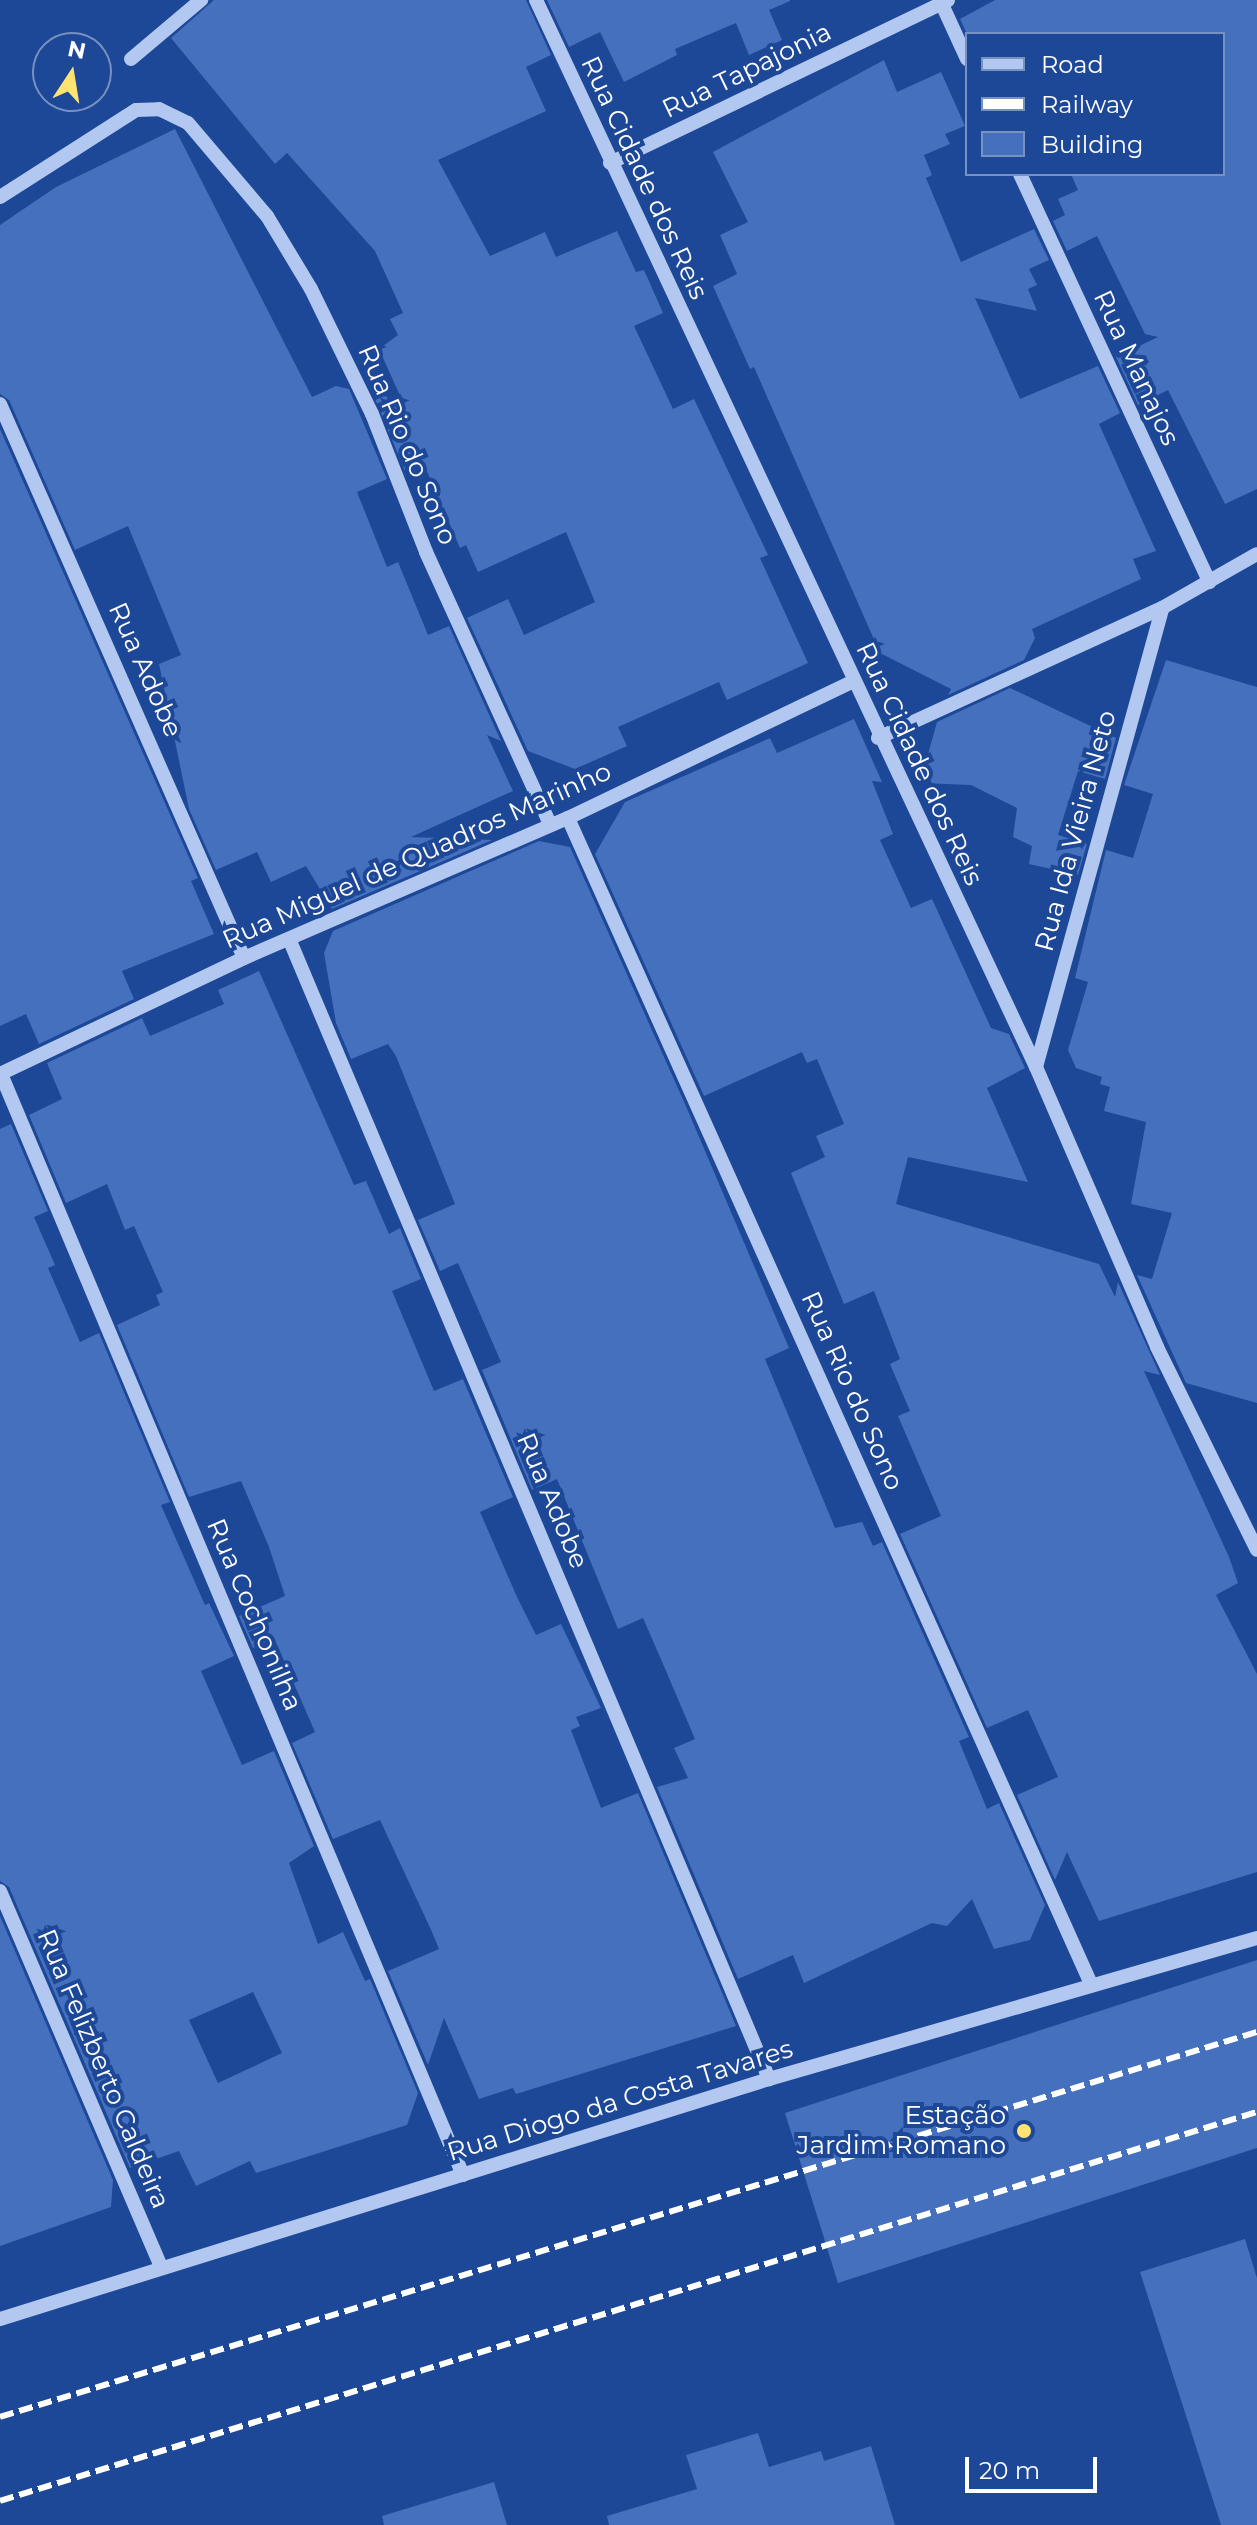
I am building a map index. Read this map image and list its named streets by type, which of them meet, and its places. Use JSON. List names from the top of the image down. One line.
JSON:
{"streets":{"street":["Rua Tapajonia","Rua Cidade dos Reis","Rua Manajos","Rua Rio do Sono","Rua Adobe","Rua Ida Vieira Neto","Rua Miguel de Quadros Marinho","Rua Cochonilha","Rua Felizberto Caldeira","Rua Diogo da Costa Tavares"]},"crossings":[["Rua Tapajonia","Rua Cidade dos Reis"],["Rua Cidade dos Reis","Rua Ida Vieira Neto"],["Rua Cidade dos Reis","Rua Miguel de Quadros Marinho"],["Rua Rio do Sono","Rua Miguel de Quadros Marinho"],["Rua Rio do Sono","Rua Diogo da Costa Tavares"],["Rua Adobe","Rua Miguel de Quadros Marinho"],["Rua Adobe","Rua Diogo da Costa Tavares"],["Rua Miguel de Quadros Marinho","Rua Cochonilha"],["Rua Cochonilha","Rua Diogo da Costa Tavares"],["Rua Felizberto Caldeira","Rua Diogo da Costa Tavares"]],"places":["Estação Jardim Romano"],"legend":["Road","Railway","Building"],"scale_bar":"20 m","north":"top"}
